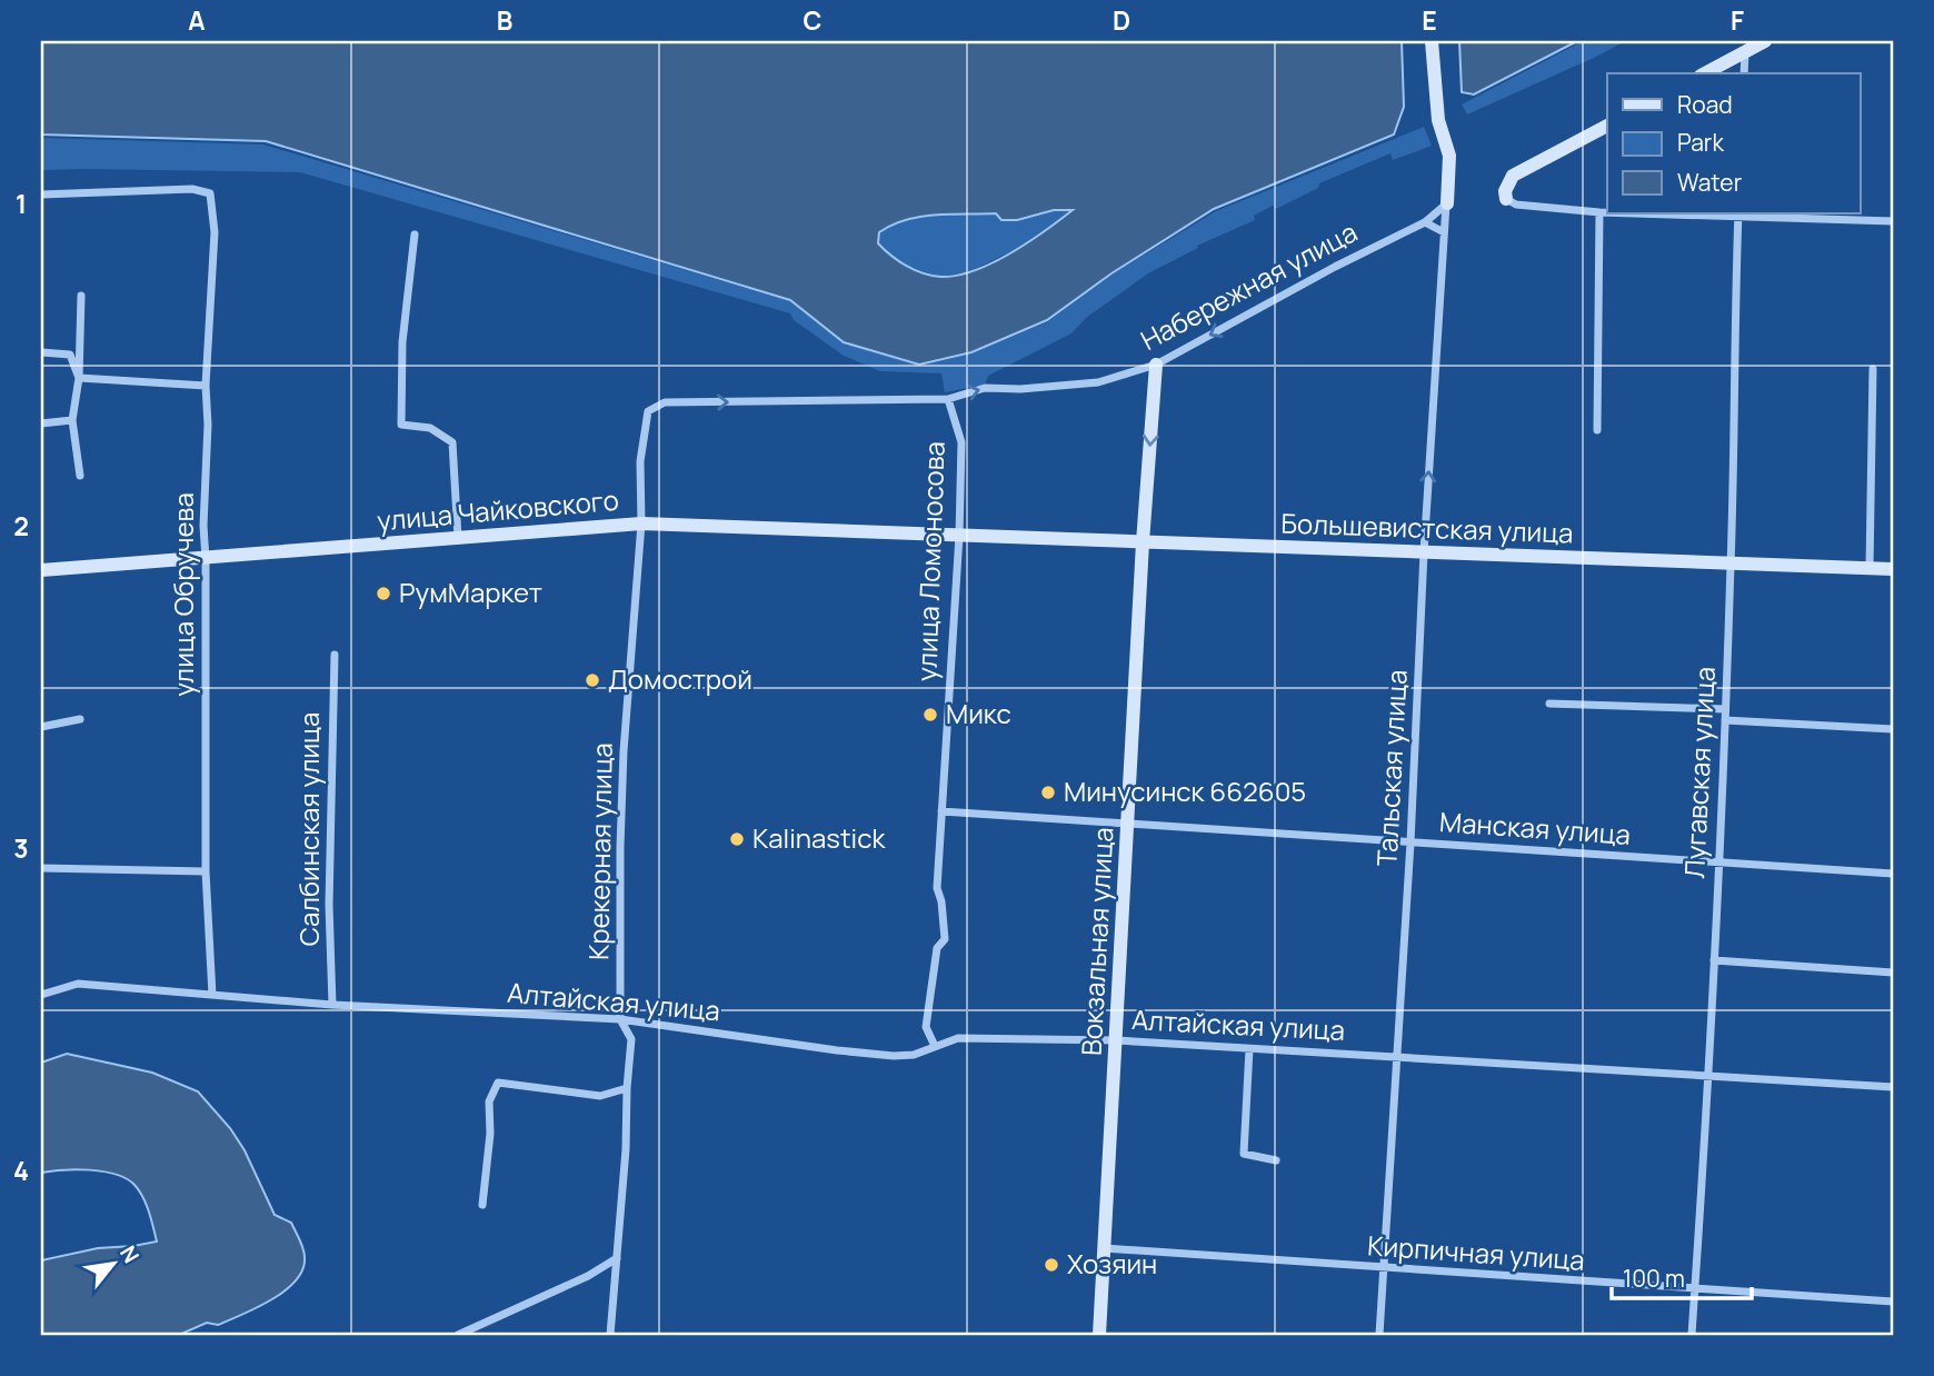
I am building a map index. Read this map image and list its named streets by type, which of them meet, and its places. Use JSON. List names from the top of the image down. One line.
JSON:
{"streets":{"main road":["улица Чайковского","Большевистская улица","Вокзальная улица"],"street":["Набережная улица","улица Ломоносова","улица Обручева","Тальская улица","Лугавская улица","Салбинская улица","Манская улица","Крекерная улица","Алтайская улица","Кирпичная улица"]},"crossings":[["Набережная улица","улица Ломоносова"],["Набережная улица","Тальская улица"],["Набережная улица","Крекерная улица"],["Набережная улица","Вокзальная улица"],["улица Чайковского","Большевистская улица"],["улица Чайковского","улица Ломоносова"],["улица Чайковского","улица Обручева"],["улица Чайковского","Крекерная улица"],["Большевистская улица","улица Ломоносова"],["Большевистская улица","Тальская улица"],["Большевистская улица","Лугавская улица"],["Большевистская улица","Вокзальная улица"],["улица Ломоносова","Манская улица"],["улица Ломоносова","Алтайская улица"],["улица Обручева","Алтайская улица"],["Тальская улица","Манская улица"],["Тальская улица","Алтайская улица"],["Тальская улица","Кирпичная улица"],["Лугавская улица","Манская улица"],["Лугавская улица","Алтайская улица"],["Лугавская улица","Кирпичная улица"],["Салбинская улица","Алтайская улица"],["Манская улица","Вокзальная улица"],["Крекерная улица","Алтайская улица"],["Вокзальная улица","Алтайская улица"],["Вокзальная улица","Кирпичная улица"]],"places":["РумМаркет","Домострой","Микс","Минусинск 662605","Kalinastick","Хозяин"],"legend":["Road","Park","Water"],"scale_bar":"100 m","north":"top right","grid":{"columns":["A","B","C","D","E","F"],"rows":["1","2","3","4"]}}
